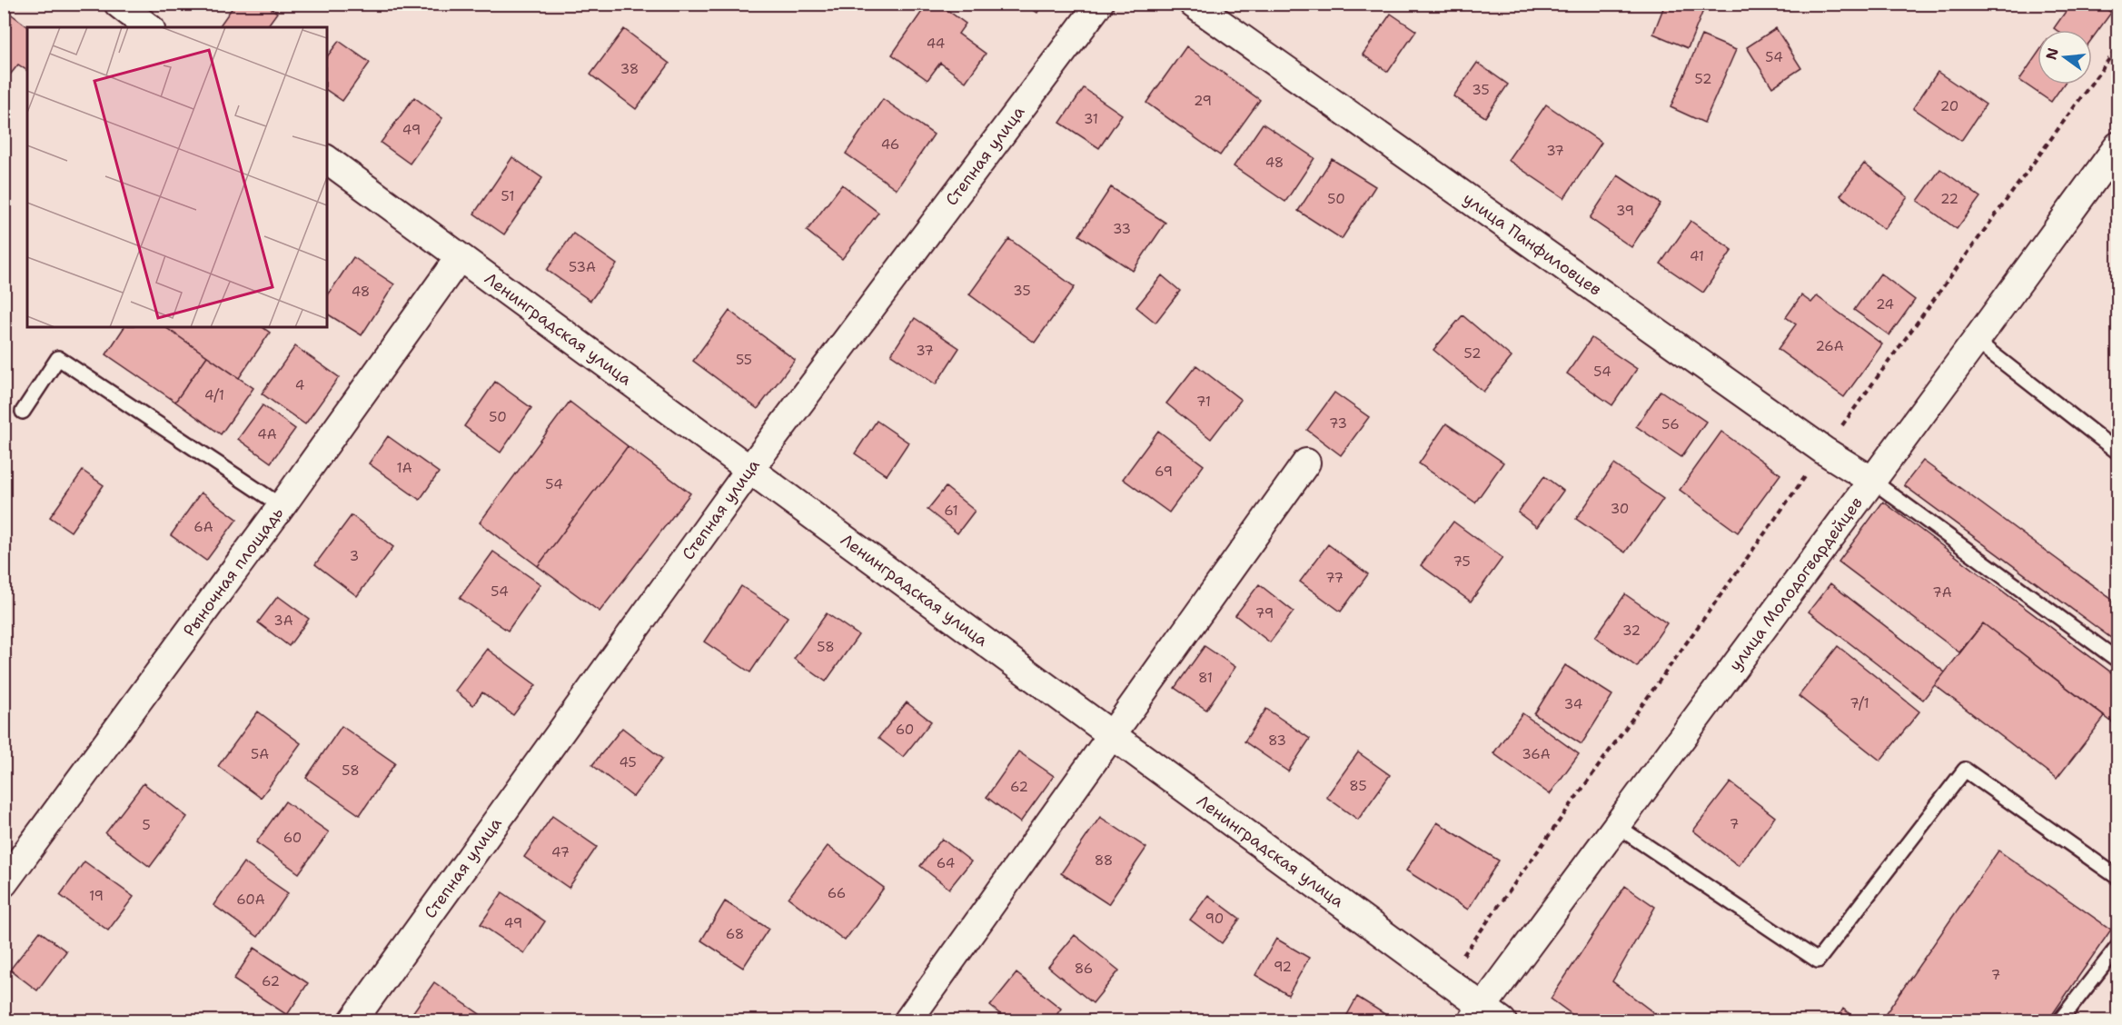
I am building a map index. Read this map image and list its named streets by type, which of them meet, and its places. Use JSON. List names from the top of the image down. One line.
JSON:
{"streets":{"street":["Степная улица","улица Панфиловцев","Ленинградская улица","Рыночная площадь","улица Молодогвардейцев"]},"crossings":[["Степная улица","Ленинградская улица"],["улица Панфиловцев","улица Молодогвардейцев"],["Ленинградская улица","Рыночная площадь"],["Ленинградская улица","улица Молодогвардейцев"]],"house_numbers":["44","54","38","52","35","29","20","31","49","46","37","48","51","50","22","39","33","41","53А","35","48","24","26А","37","52","55","54","4","4/1","71","50","73","56","4А","1А","69","54","30","61","6А","3","75","77","54","7А","79","3А","32","58","81","7/1","34","60","83","5А","36А","45","58","85","62","7","5","60","47","88","64","66","19","60А","90","49","68","92","86","7","62"],"north":"left"}
